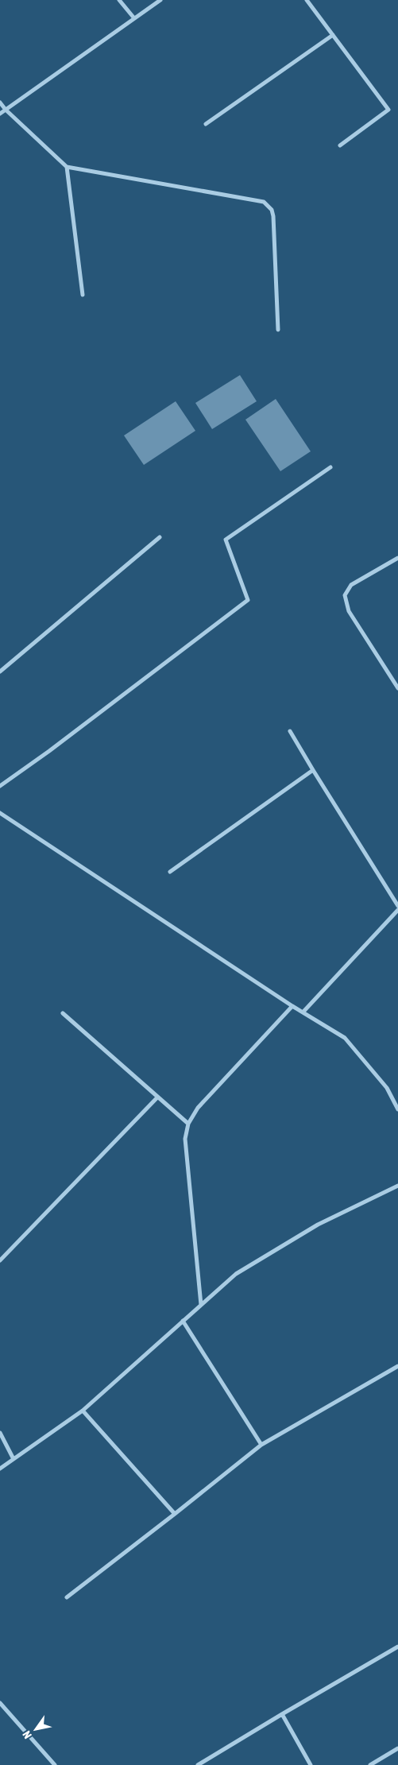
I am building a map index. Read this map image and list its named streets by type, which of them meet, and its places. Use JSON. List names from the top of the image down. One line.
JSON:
{"north":"bottom left"}
